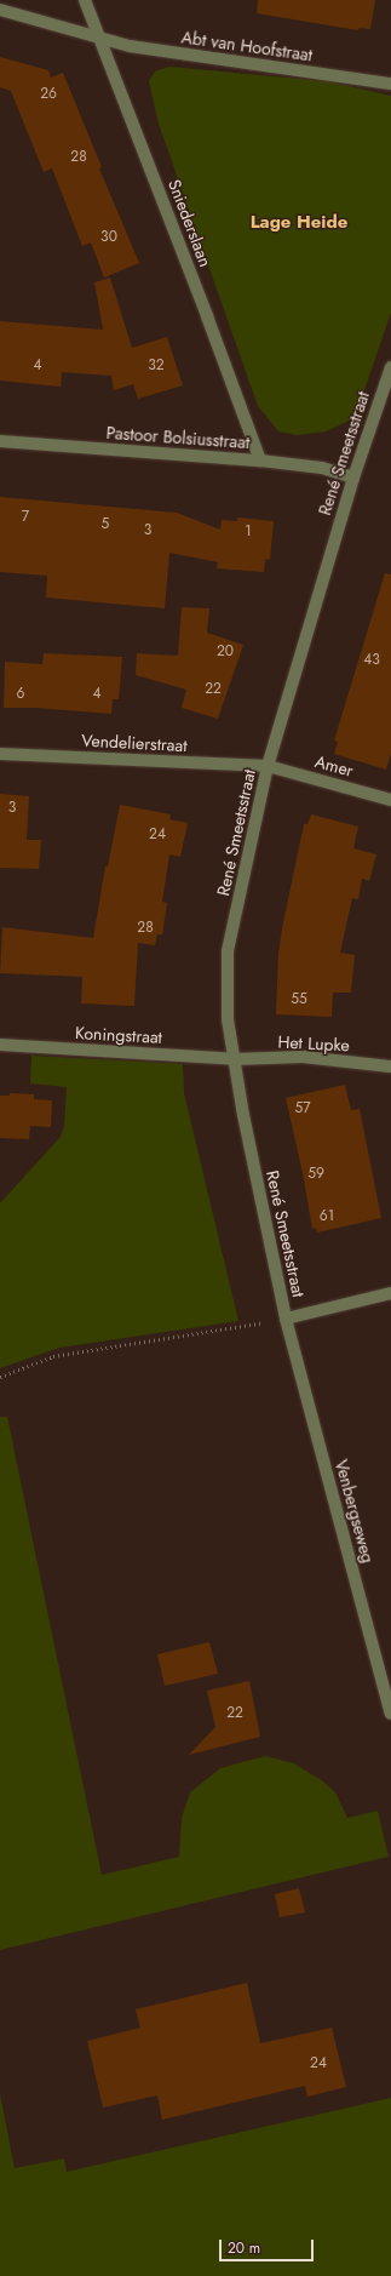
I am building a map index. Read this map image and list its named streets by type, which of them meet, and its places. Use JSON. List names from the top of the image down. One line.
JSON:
{"streets":{"street":["Abt van Hoofstraat","Sniederslaan","Pastoor Bolsiusstraat","René Smeetsstraat","Vendelierstraat","Amer","Koningstraat","Het Lupke","Venbergseweg"]},"crossings":[["Abt van Hoofstraat","Sniederslaan"],["Sniederslaan","Pastoor Bolsiusstraat"],["Pastoor Bolsiusstraat","René Smeetsstraat"],["René Smeetsstraat","Vendelierstraat"],["René Smeetsstraat","Amer"],["René Smeetsstraat","Koningstraat"],["René Smeetsstraat","Het Lupke"],["René Smeetsstraat","Venbergseweg"],["Vendelierstraat","Amer"],["Koningstraat","Het Lupke"]],"districts":["Lage Heide"],"house_numbers":["26","28","30","4","32","7","5","3","1","20","43","22","6","4","3","24","28","55","57","59","61","22","24"],"scale_bar":"20 m"}
